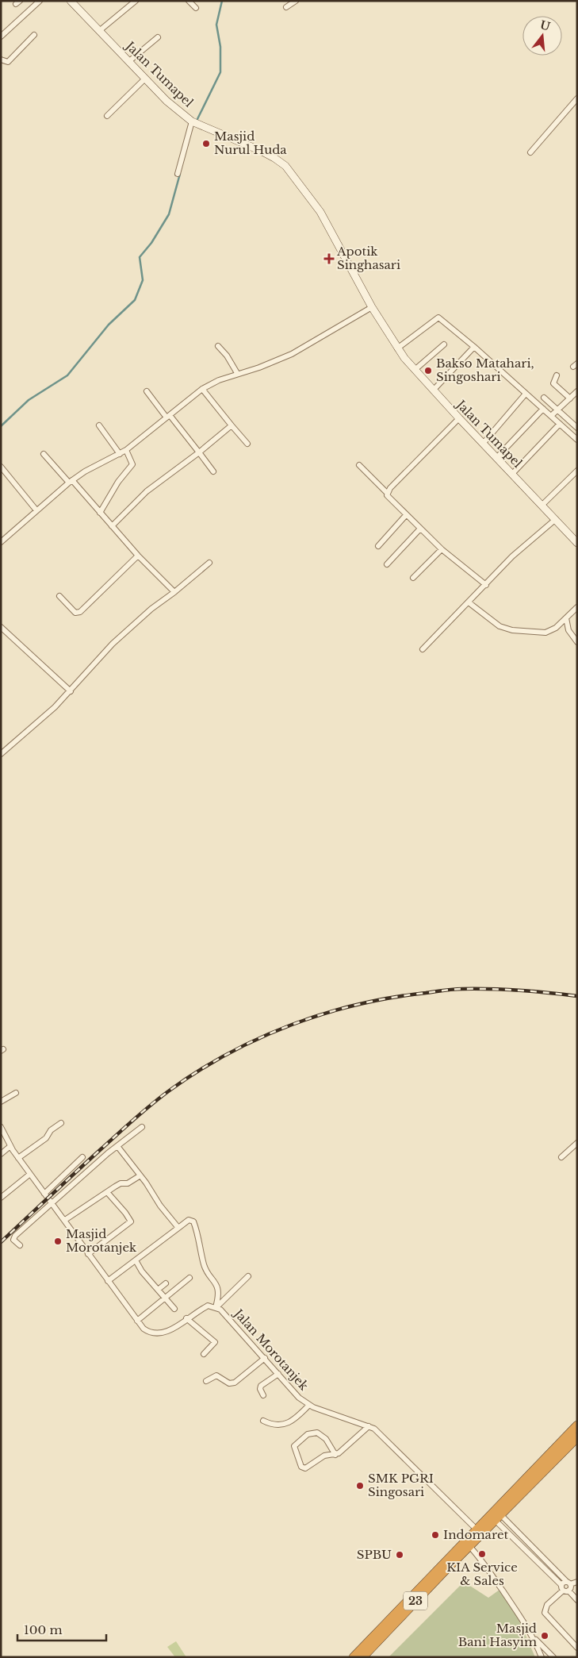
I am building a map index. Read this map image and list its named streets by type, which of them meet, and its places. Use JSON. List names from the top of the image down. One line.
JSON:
{"streets":{"highway":["23"],"street":["Jalan Tumapel","Jalan Morotanjek"]},"crossings":[["Jalan Morotanjek","23"]],"places":{"other":["Masjid Nurul Huda","Bakso Matahari, Singoshari","Masjid Morotanjek","SMK PGRI Singosari","Indomaret","KIA Service & Sales","SPBU","Masjid Bani Hasyim"],"health":["Apotik Singhasari"]},"scale_bar":"100 m","north":"top"}
